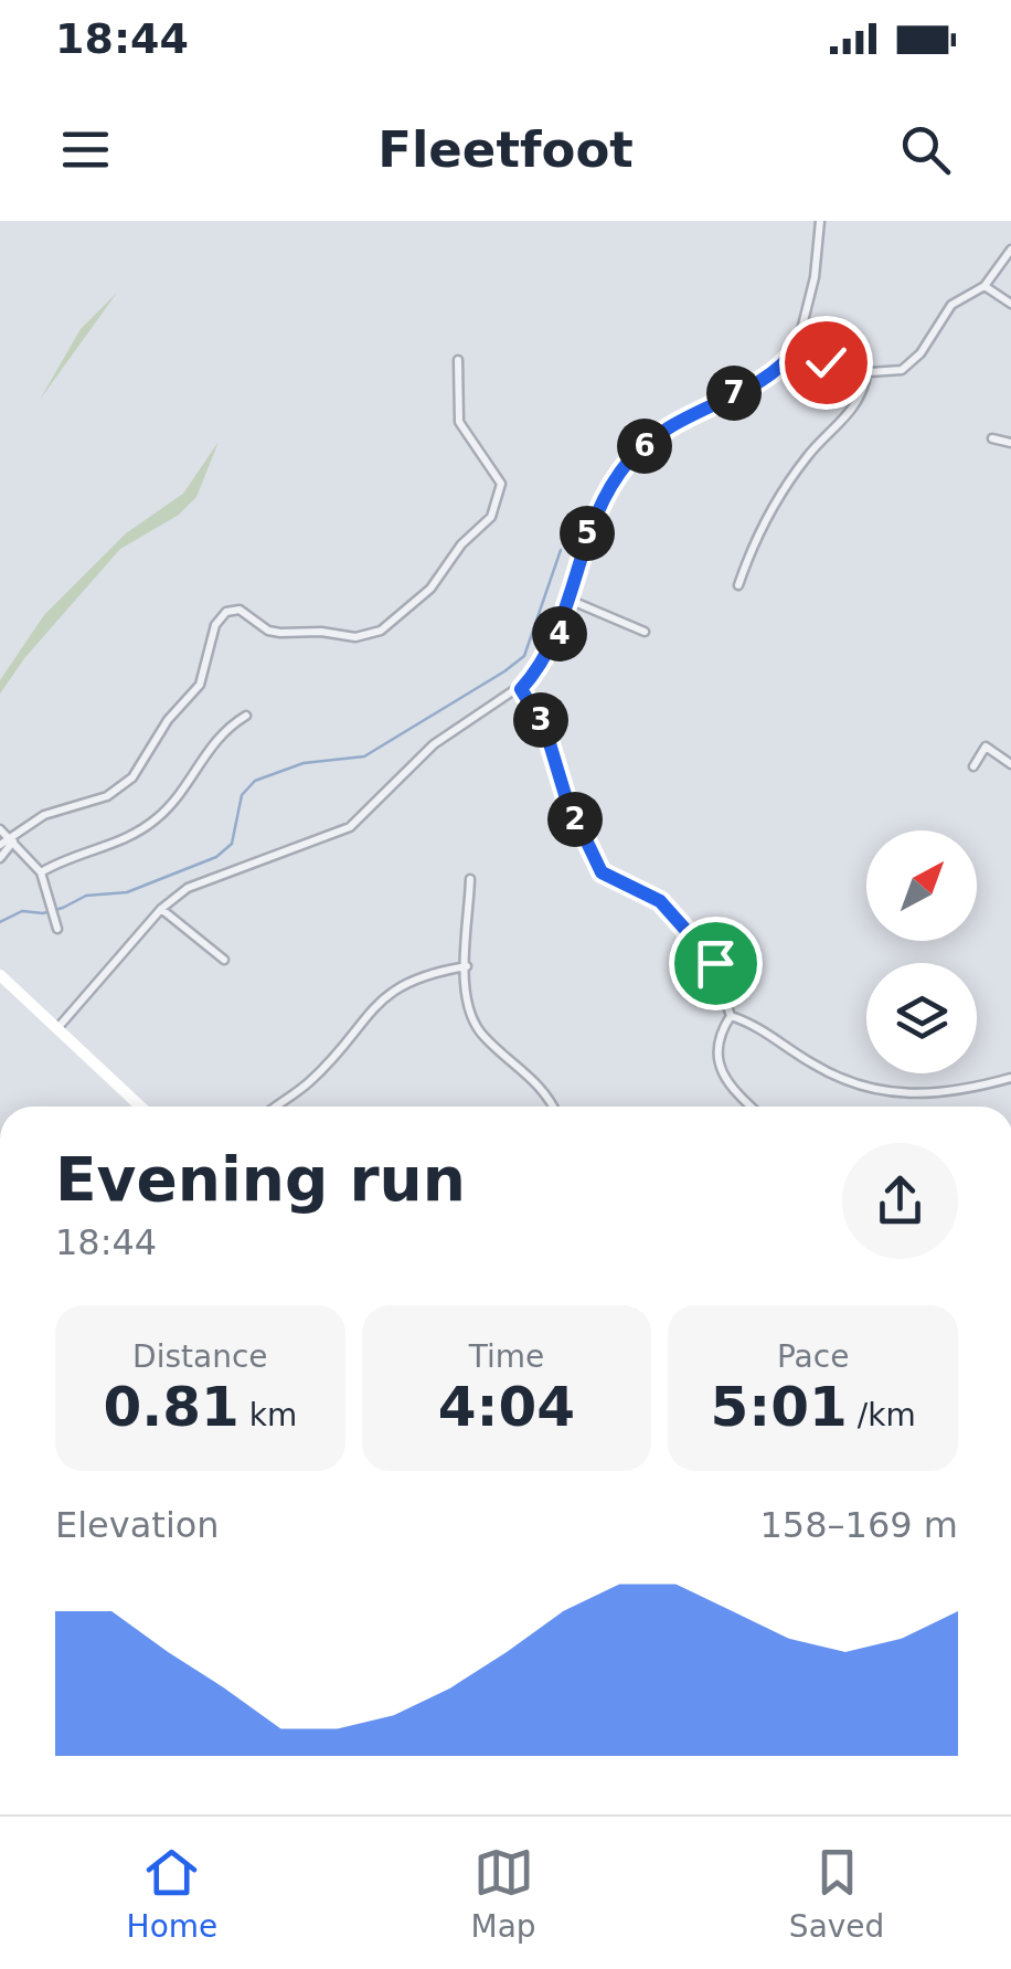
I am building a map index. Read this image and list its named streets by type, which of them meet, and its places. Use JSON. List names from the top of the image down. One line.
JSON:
{"north":"top right","page":{"status":"18:44","header":"Fleetfoot","pins":["7","6","5","4","3","2"],"heading":["Evening run","18:44"],"stats":[["Distance","0.81 km"],["Time","4:04"],["Pace","5:01 /km"]],"chart":["Elevation","158–169 m"],"tabs":["Home","Map","Saved"]}}
